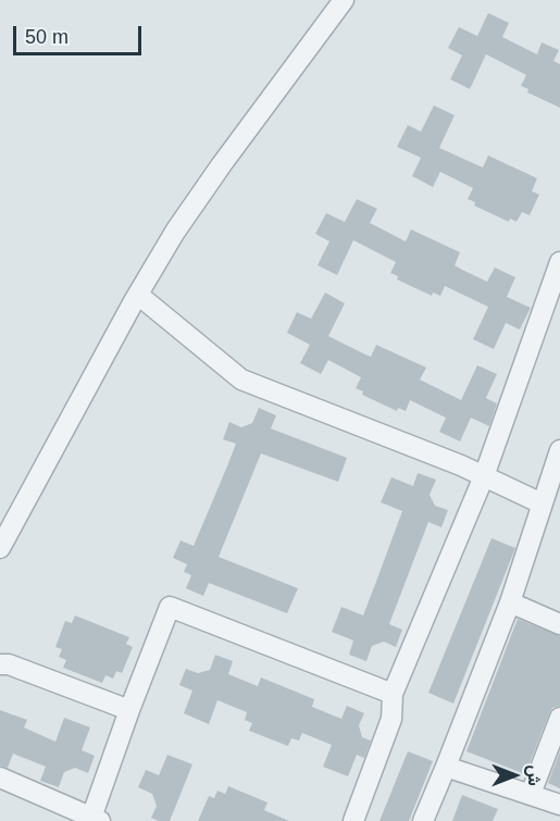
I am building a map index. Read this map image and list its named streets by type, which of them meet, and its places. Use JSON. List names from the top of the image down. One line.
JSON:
{"scale_bar":"50 m","north":"right"}
